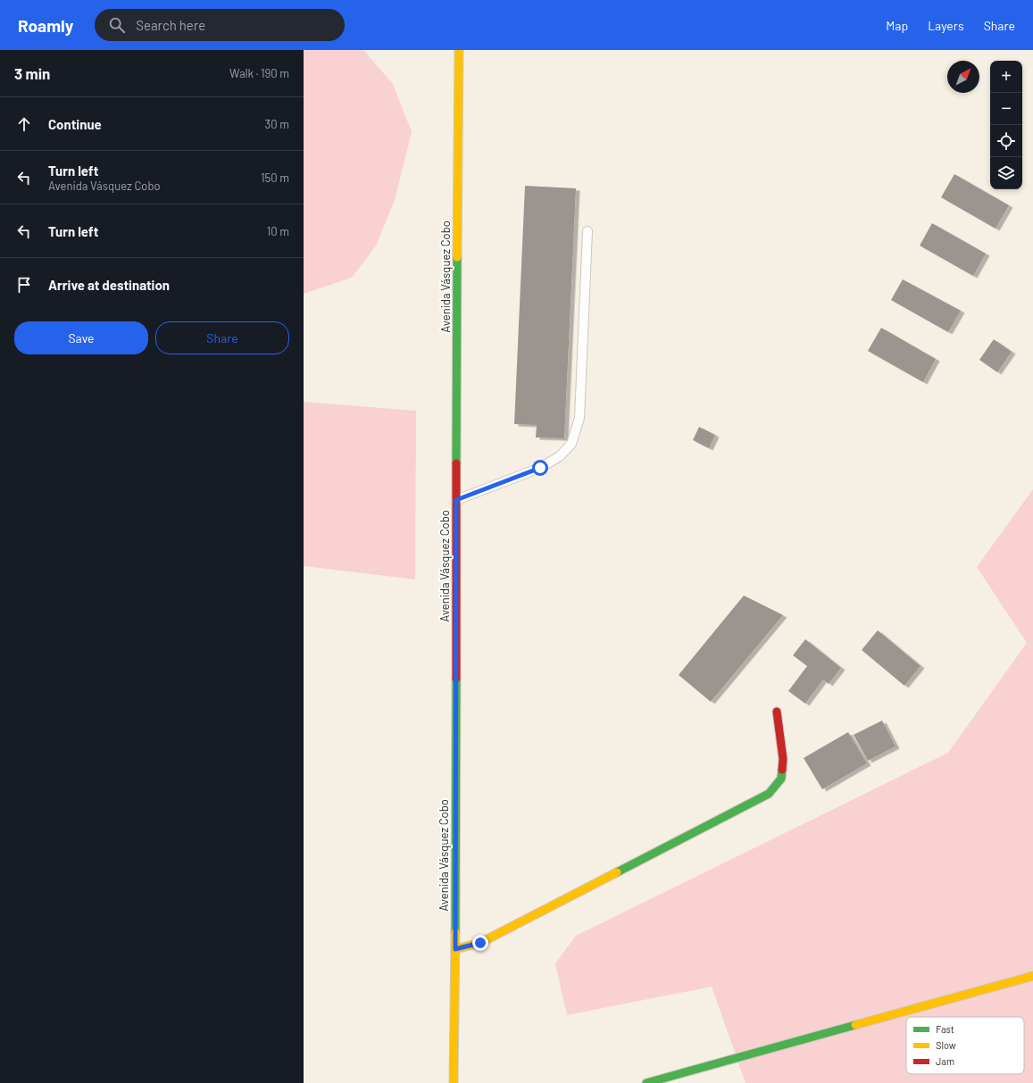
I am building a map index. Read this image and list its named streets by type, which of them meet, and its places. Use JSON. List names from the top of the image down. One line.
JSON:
{"streets":{"street":["Avenida Vásquez Cobo"]},"legend":["Fast","Slow","Jam"],"north":"top right","page":{"header":"Roamly","search":"Search here","nav":["Map","Layers","Share"],"heading":["3 min","Walk · 190 m"],"map_buttons":["+","−"],"list":[["Continue","30 m"],["Turn left","Avenida Vásquez Cobo","150 m"],["Turn left","10 m"],"Arrive at destination"],"buttons":["Save","Share"]}}
